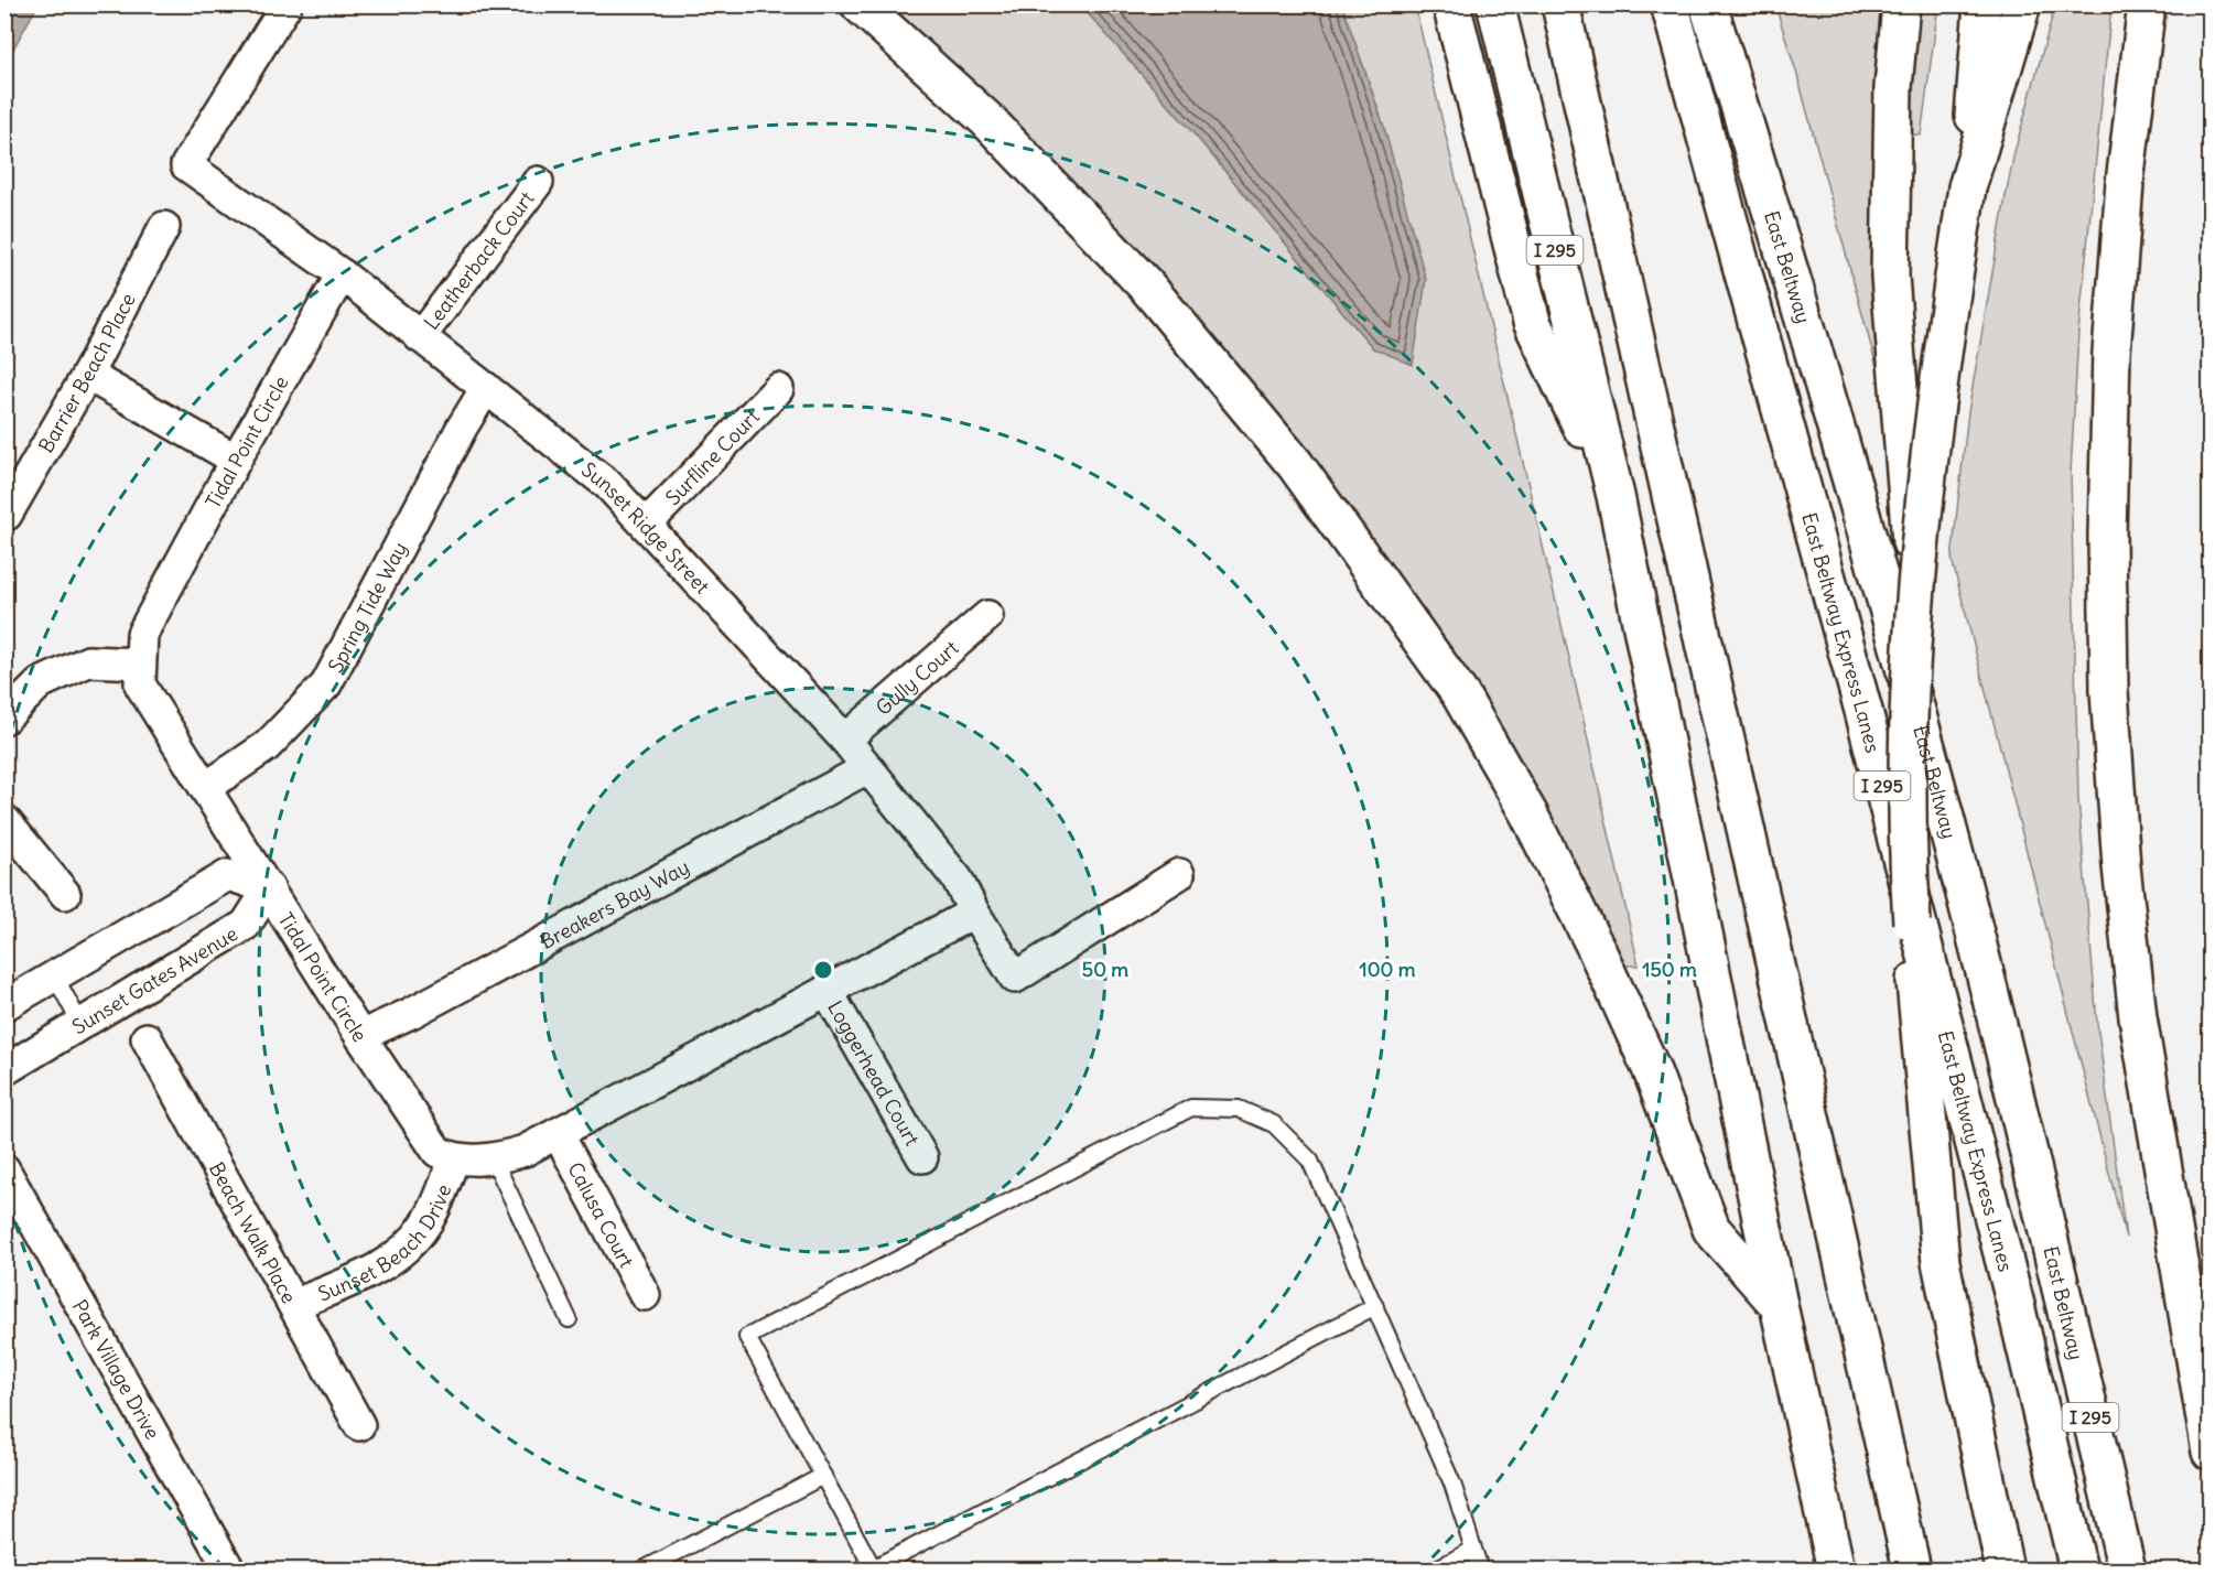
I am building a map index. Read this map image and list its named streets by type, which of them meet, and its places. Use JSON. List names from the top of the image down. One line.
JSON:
{"streets":{"highway":["I 295","East Beltway","East Beltway Express Lanes"],"street":["Leatherback Court","Barrier Beach Place","Tidal Point Circle","Surfline Court","Sunset Ridge Street","Spring Tide Way","Gully Court","Breakers Bay Way","Sunset Gates Avenue","Loggerhead Court","Calusa Court","Beach Walk Place","Sunset Beach Drive","Park Village Drive"]},"crossings":[["Leatherback Court","Sunset Ridge Street"],["Tidal Point Circle","Sunset Ridge Street"],["Tidal Point Circle","Spring Tide Way"],["Tidal Point Circle","Breakers Bay Way"],["Tidal Point Circle","Sunset Gates Avenue"],["Tidal Point Circle","Sunset Beach Drive"],["Surfline Court","Sunset Ridge Street"],["Sunset Ridge Street","Spring Tide Way"],["Sunset Ridge Street","Gully Court"],["Sunset Ridge Street","Breakers Bay Way"],["Beach Walk Place","Sunset Beach Drive"]],"rings":["50 m","100 m","150 m"]}
